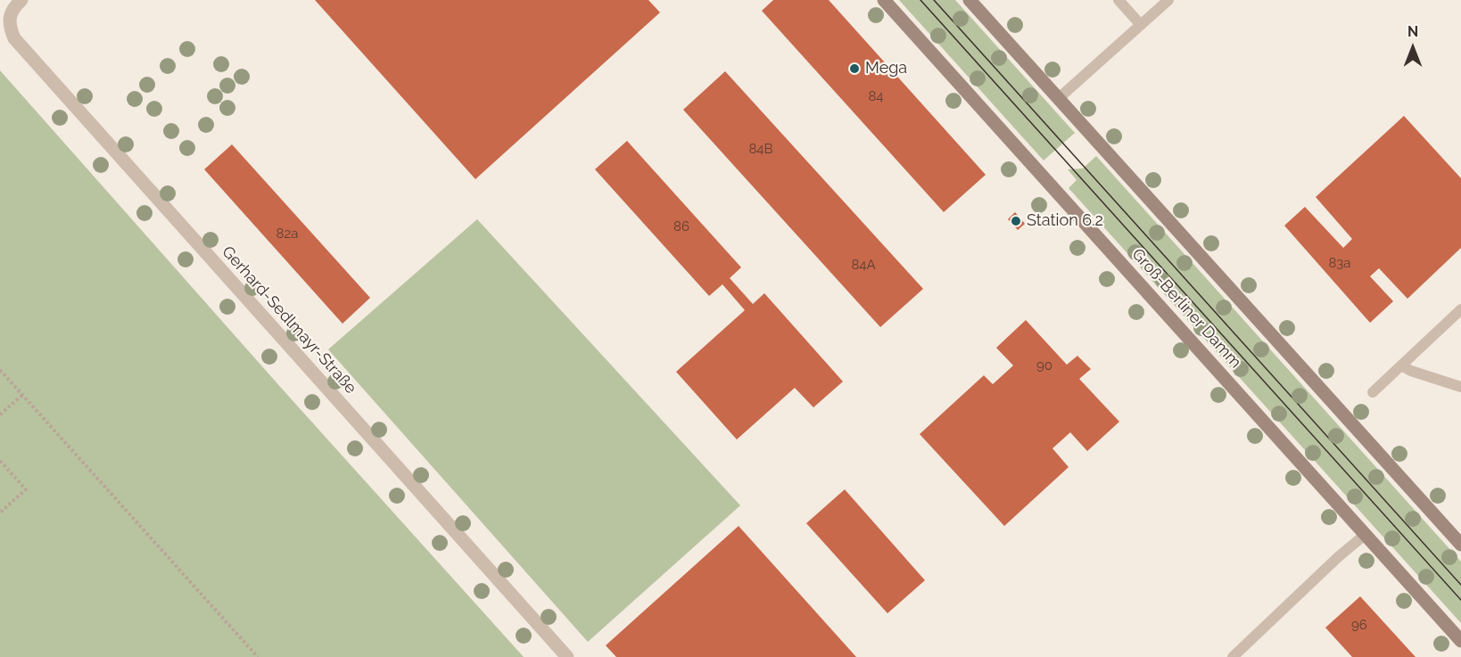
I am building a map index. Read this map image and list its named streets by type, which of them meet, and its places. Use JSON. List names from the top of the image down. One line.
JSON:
{"streets":{"main road":["Groß-Berliner Damm"],"street":["Gerhard-Sedlmayr-Straße"]},"places":["Mega","Station 6.2"],"house_numbers":["84","84B","86","82a","83a","84A","90","96"],"north":"top"}
